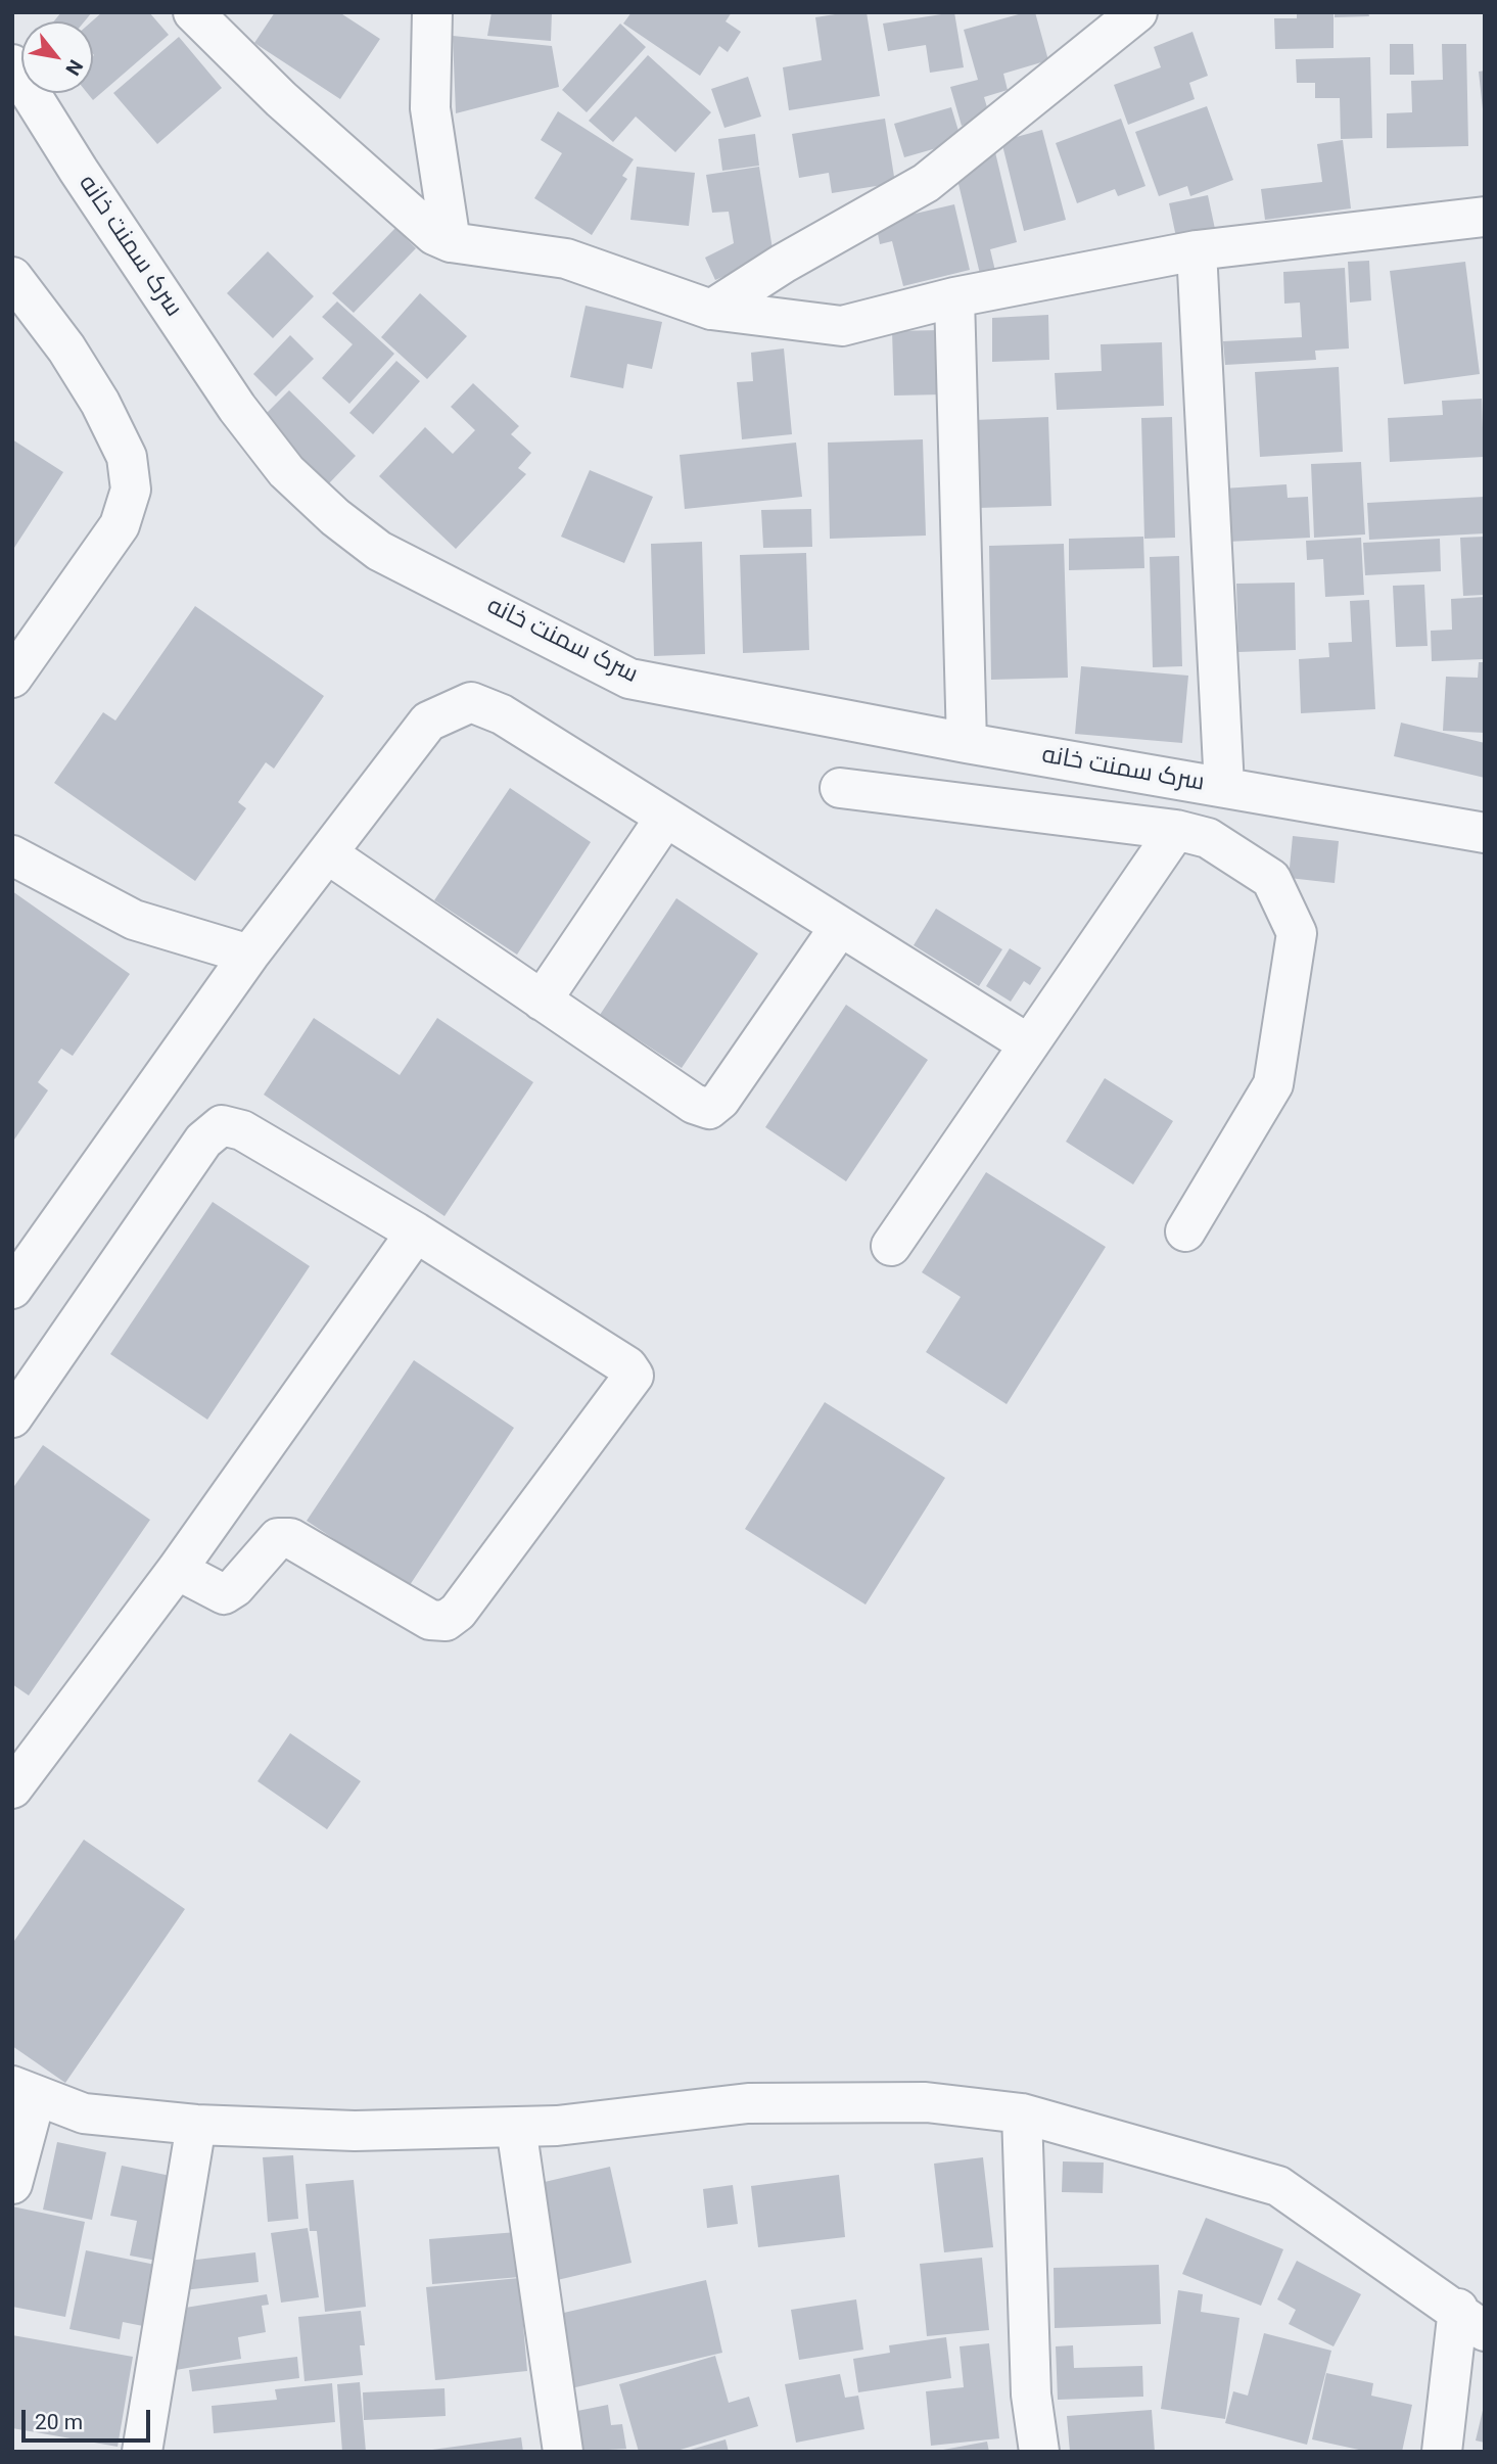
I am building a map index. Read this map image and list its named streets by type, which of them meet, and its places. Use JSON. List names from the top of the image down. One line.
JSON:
{"streets":{"street":["سرک سمنت خانه"]},"scale_bar":"20 m","north":"bottom right"}
